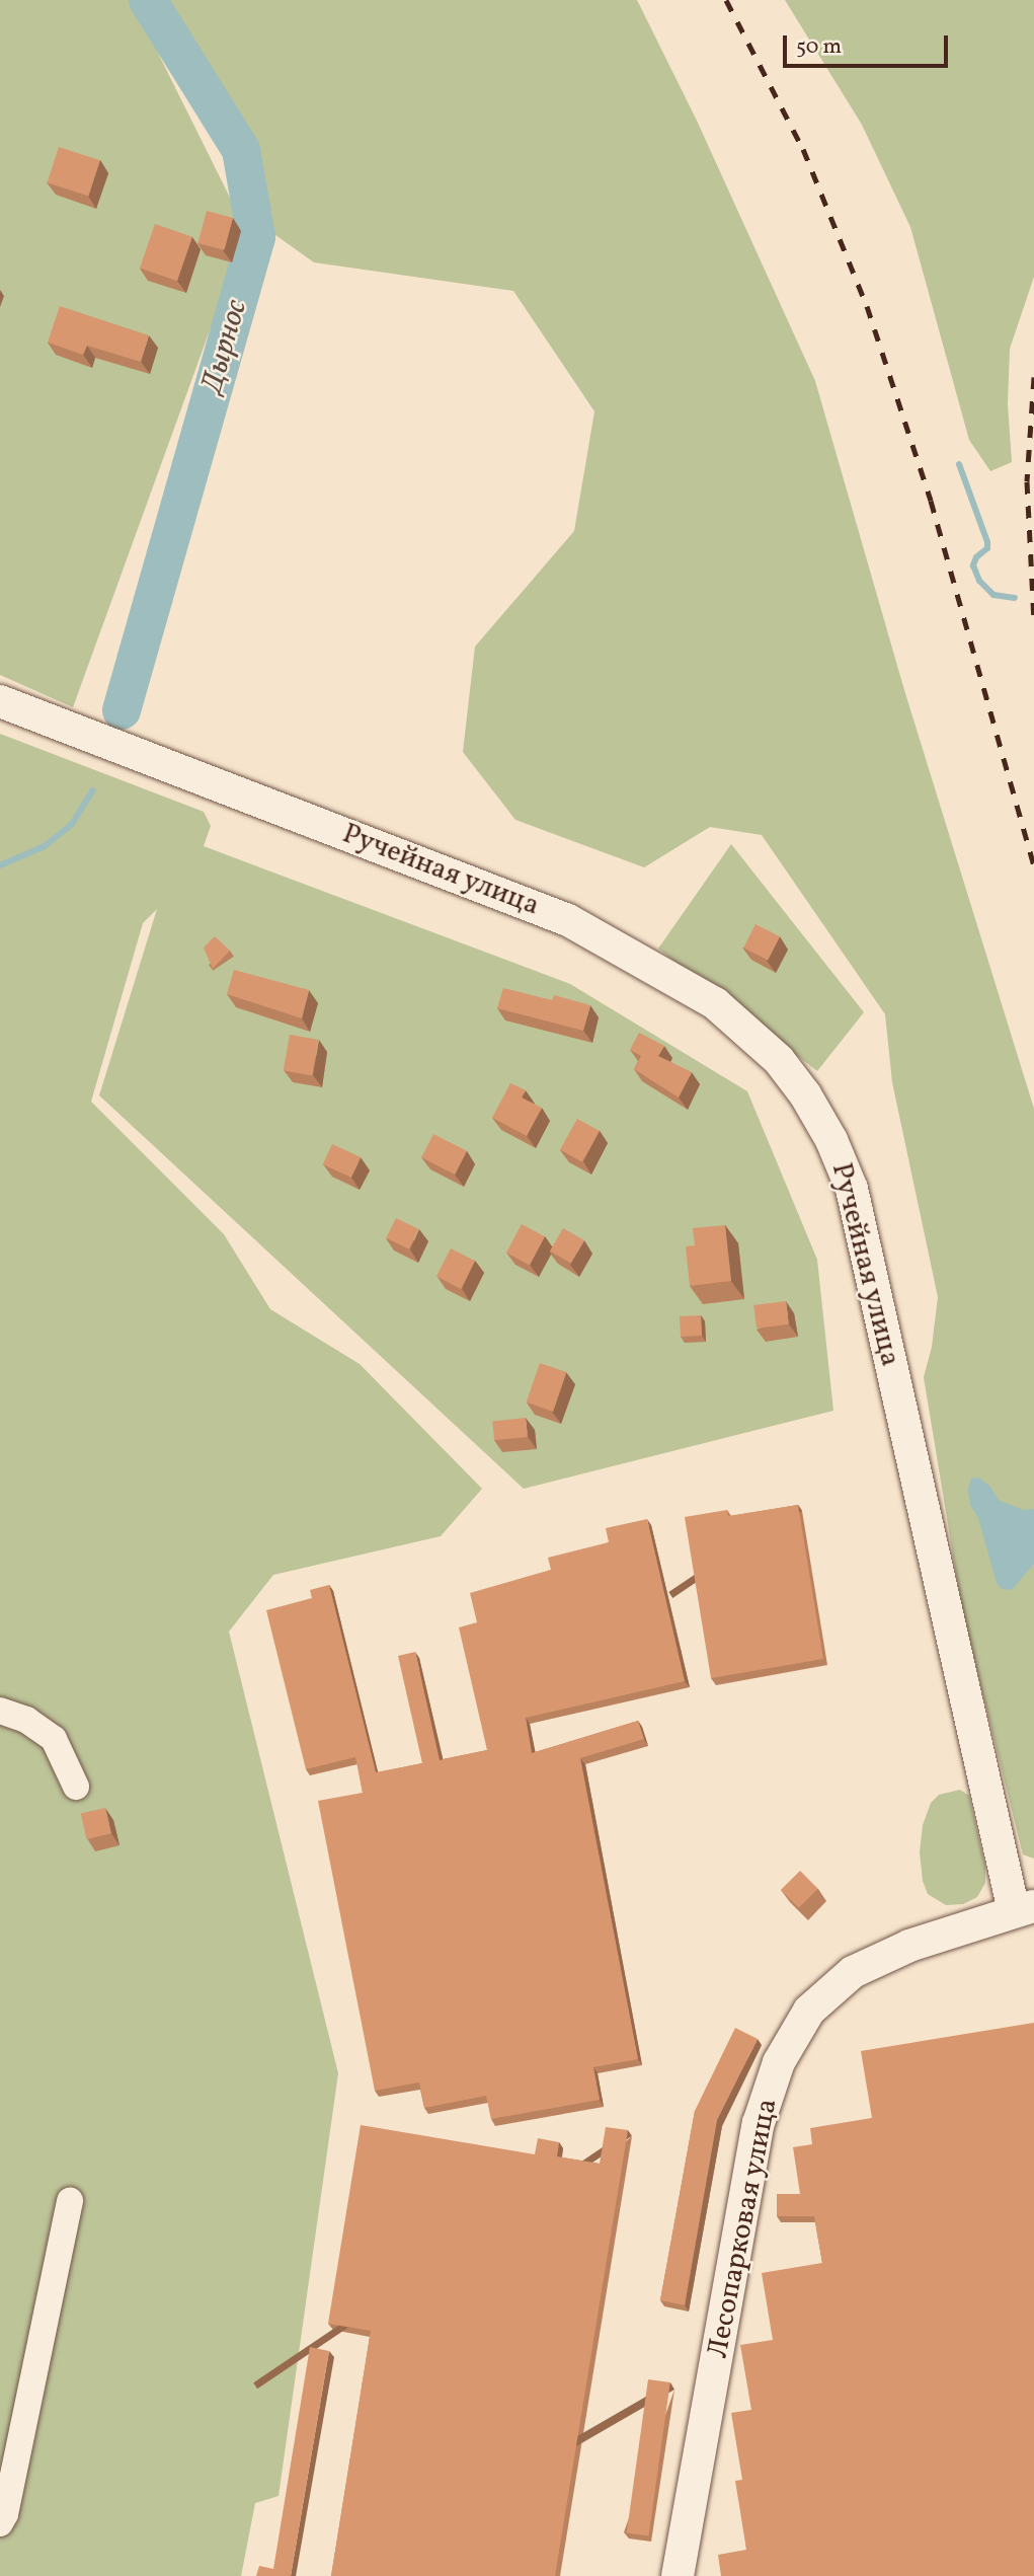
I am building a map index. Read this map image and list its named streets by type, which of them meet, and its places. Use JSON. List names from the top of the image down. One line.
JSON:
{"streets":{"street":["Ручейная улица","Лесопарковая улица"]},"crossings":[["Ручейная улица","Лесопарковая улица"]],"water":["Дырнос"],"scale_bar":"50 m"}
